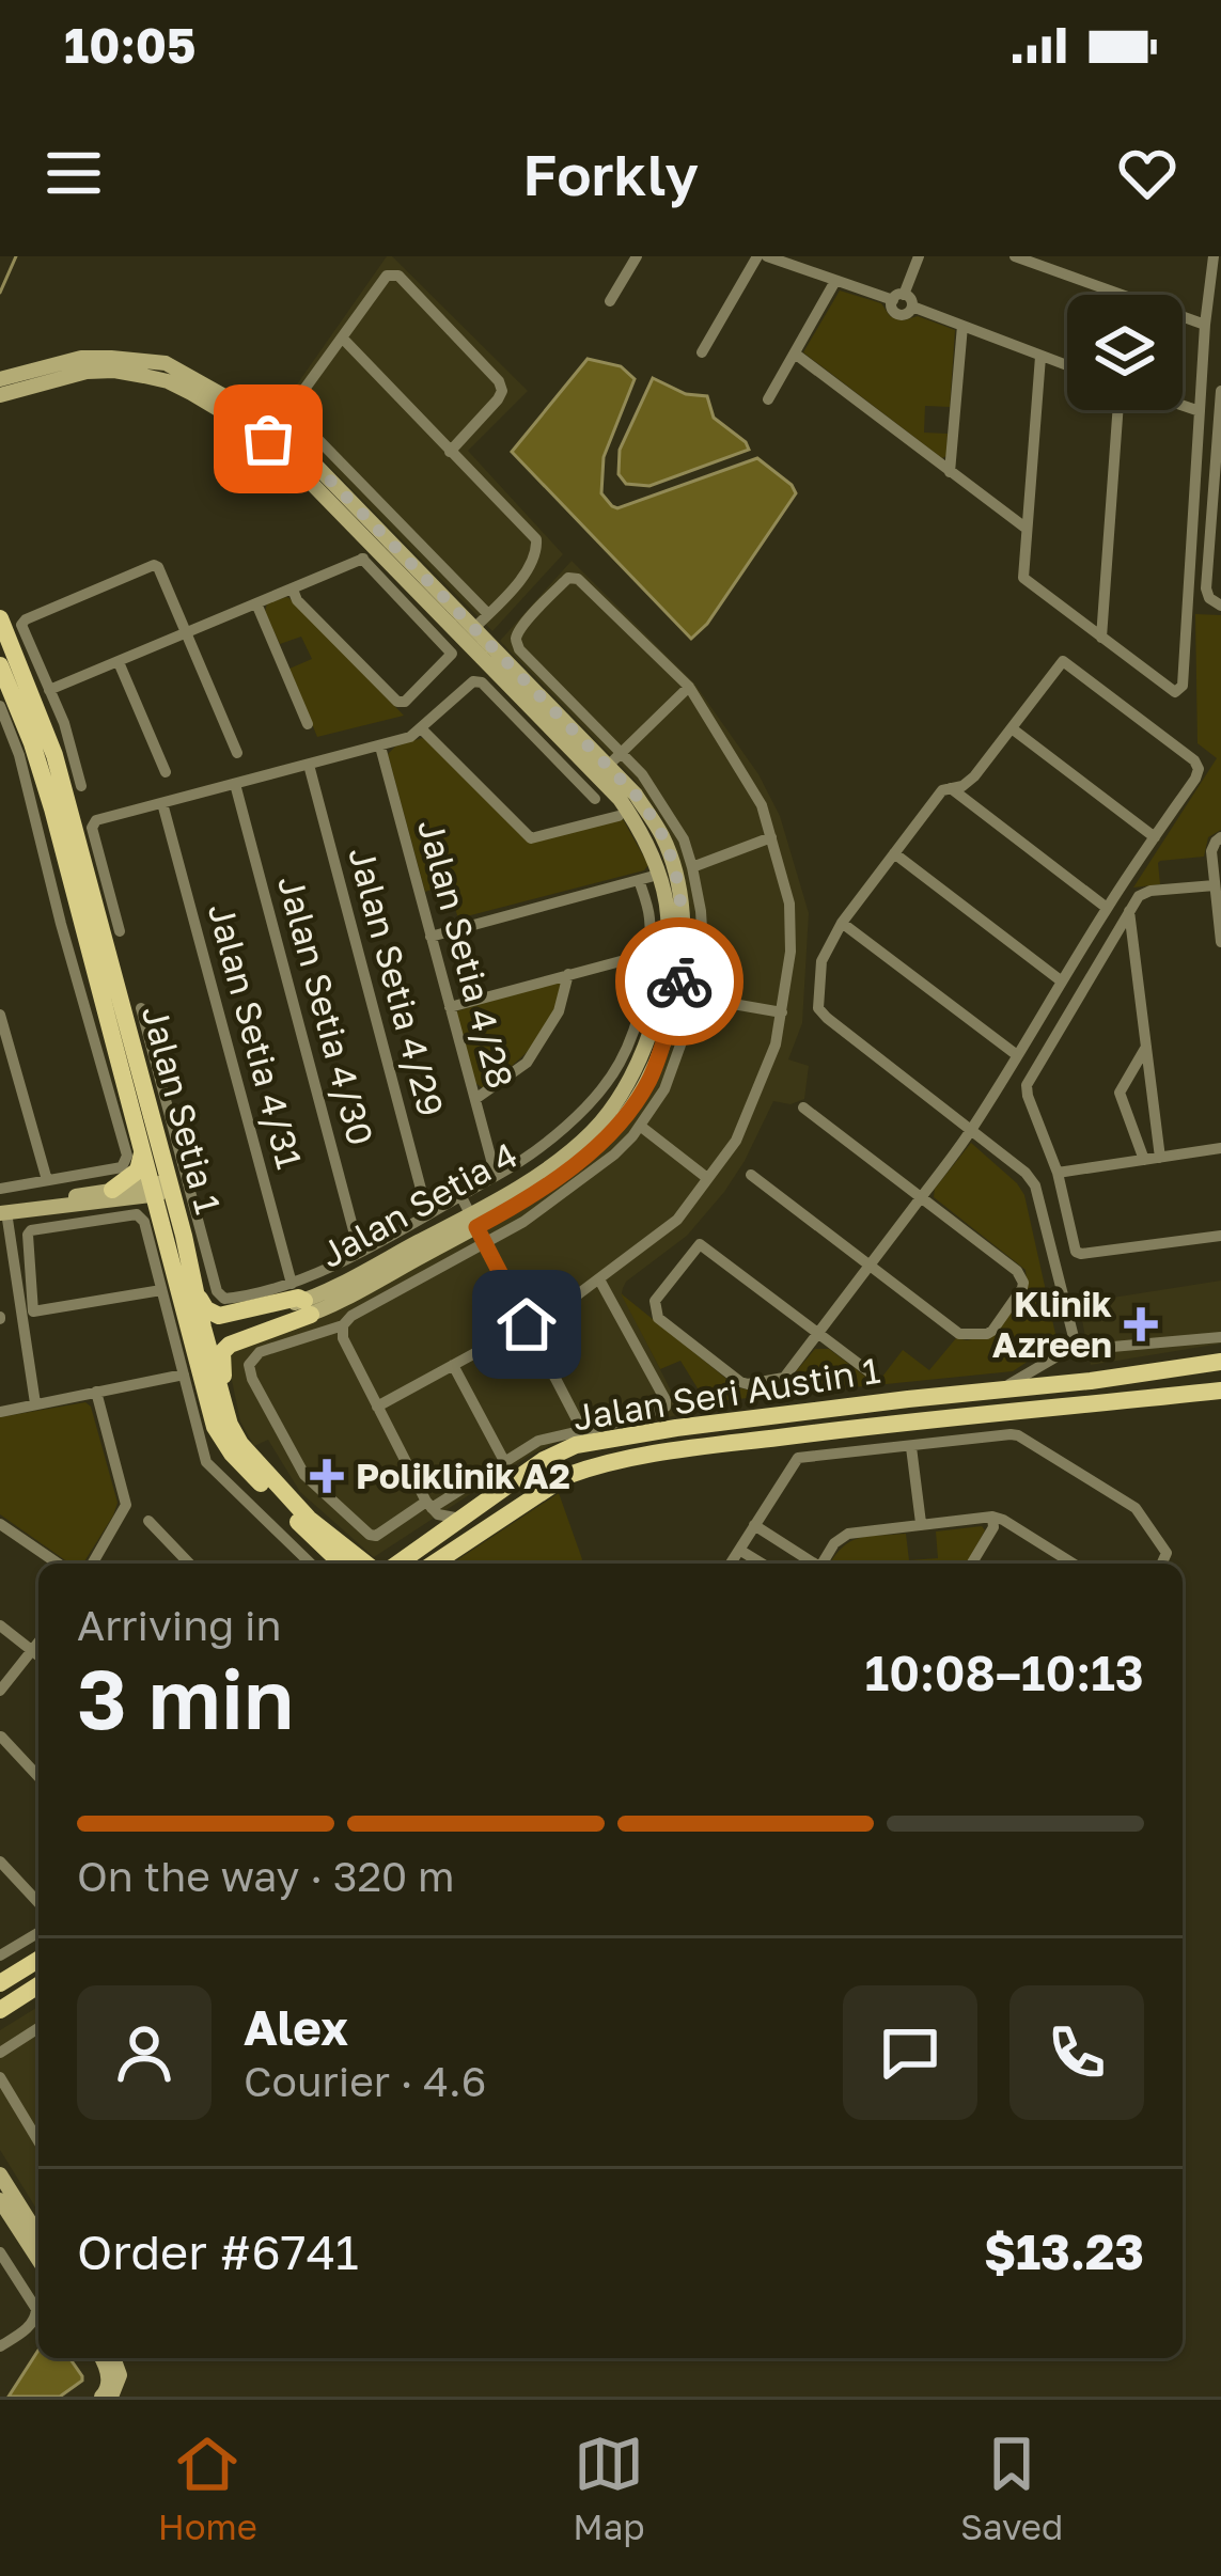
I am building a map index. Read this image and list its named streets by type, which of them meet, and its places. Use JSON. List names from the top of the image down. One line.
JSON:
{"streets":{"main road":["Jalan Setia 1","Jalan Seri Austin 1"],"street":["Jalan Setia 4/28","Jalan Setia 4/29","Jalan Setia 4/30","Jalan Setia 4/31","Jalan Setia 4"]},"crossings":[["Jalan Setia 1","Jalan Setia 4"]],"places":{"health":["Klinik Azreen","Poliklinik A2"]},"page":{"status":"10:05","header":"Forkly","heading":["3 min","Arriving in","10:08–10:13"],"panel":["Alex","Courier · 4.6","Order #6741","$13.23"],"bar":"On the way · 320 m","tabs":["Home","Map","Saved"]}}
